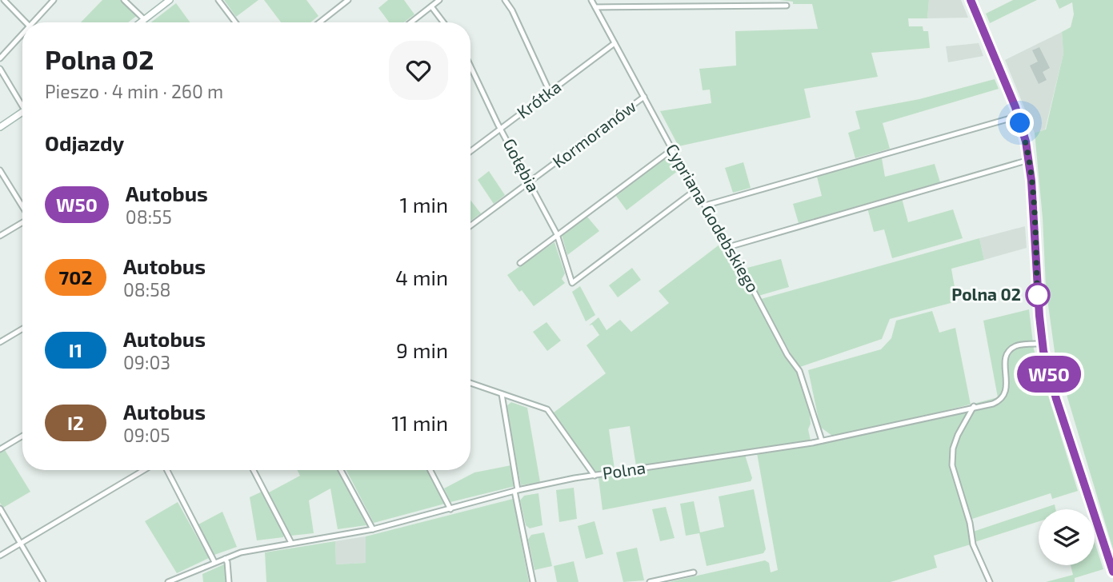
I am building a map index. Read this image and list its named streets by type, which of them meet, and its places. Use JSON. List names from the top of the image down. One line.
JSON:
{"streets":{"street":["Krótka","Kormoranów","Gołębia","Cypriana Godebskiego","Polna"]},"crossings":[["Krótka","Gołębia"],["Krótka","Cypriana Godebskiego"],["Kormoranów","Gołębia"],["Kormoranów","Cypriana Godebskiego"],["Gołębia","Cypriana Godebskiego"],["Cypriana Godebskiego","Polna"]],"places":["Polna 02"],"lines":["bus line W50"],"page":{"on_map":"W50","heading":[["Polna 02","Pieszo · 4 min · 260 m"],"Odjazdy"],"list":[{"mark":"W50","name":"Autobus","note":"08:55","value":"1 min"},{"mark":"702","name":"Autobus","note":"08:58","value":"4 min"},{"mark":"I1","name":"Autobus","note":"09:03","value":"9 min"},{"mark":"I2","name":"Autobus","note":"09:05","value":"11 min"}]}}
